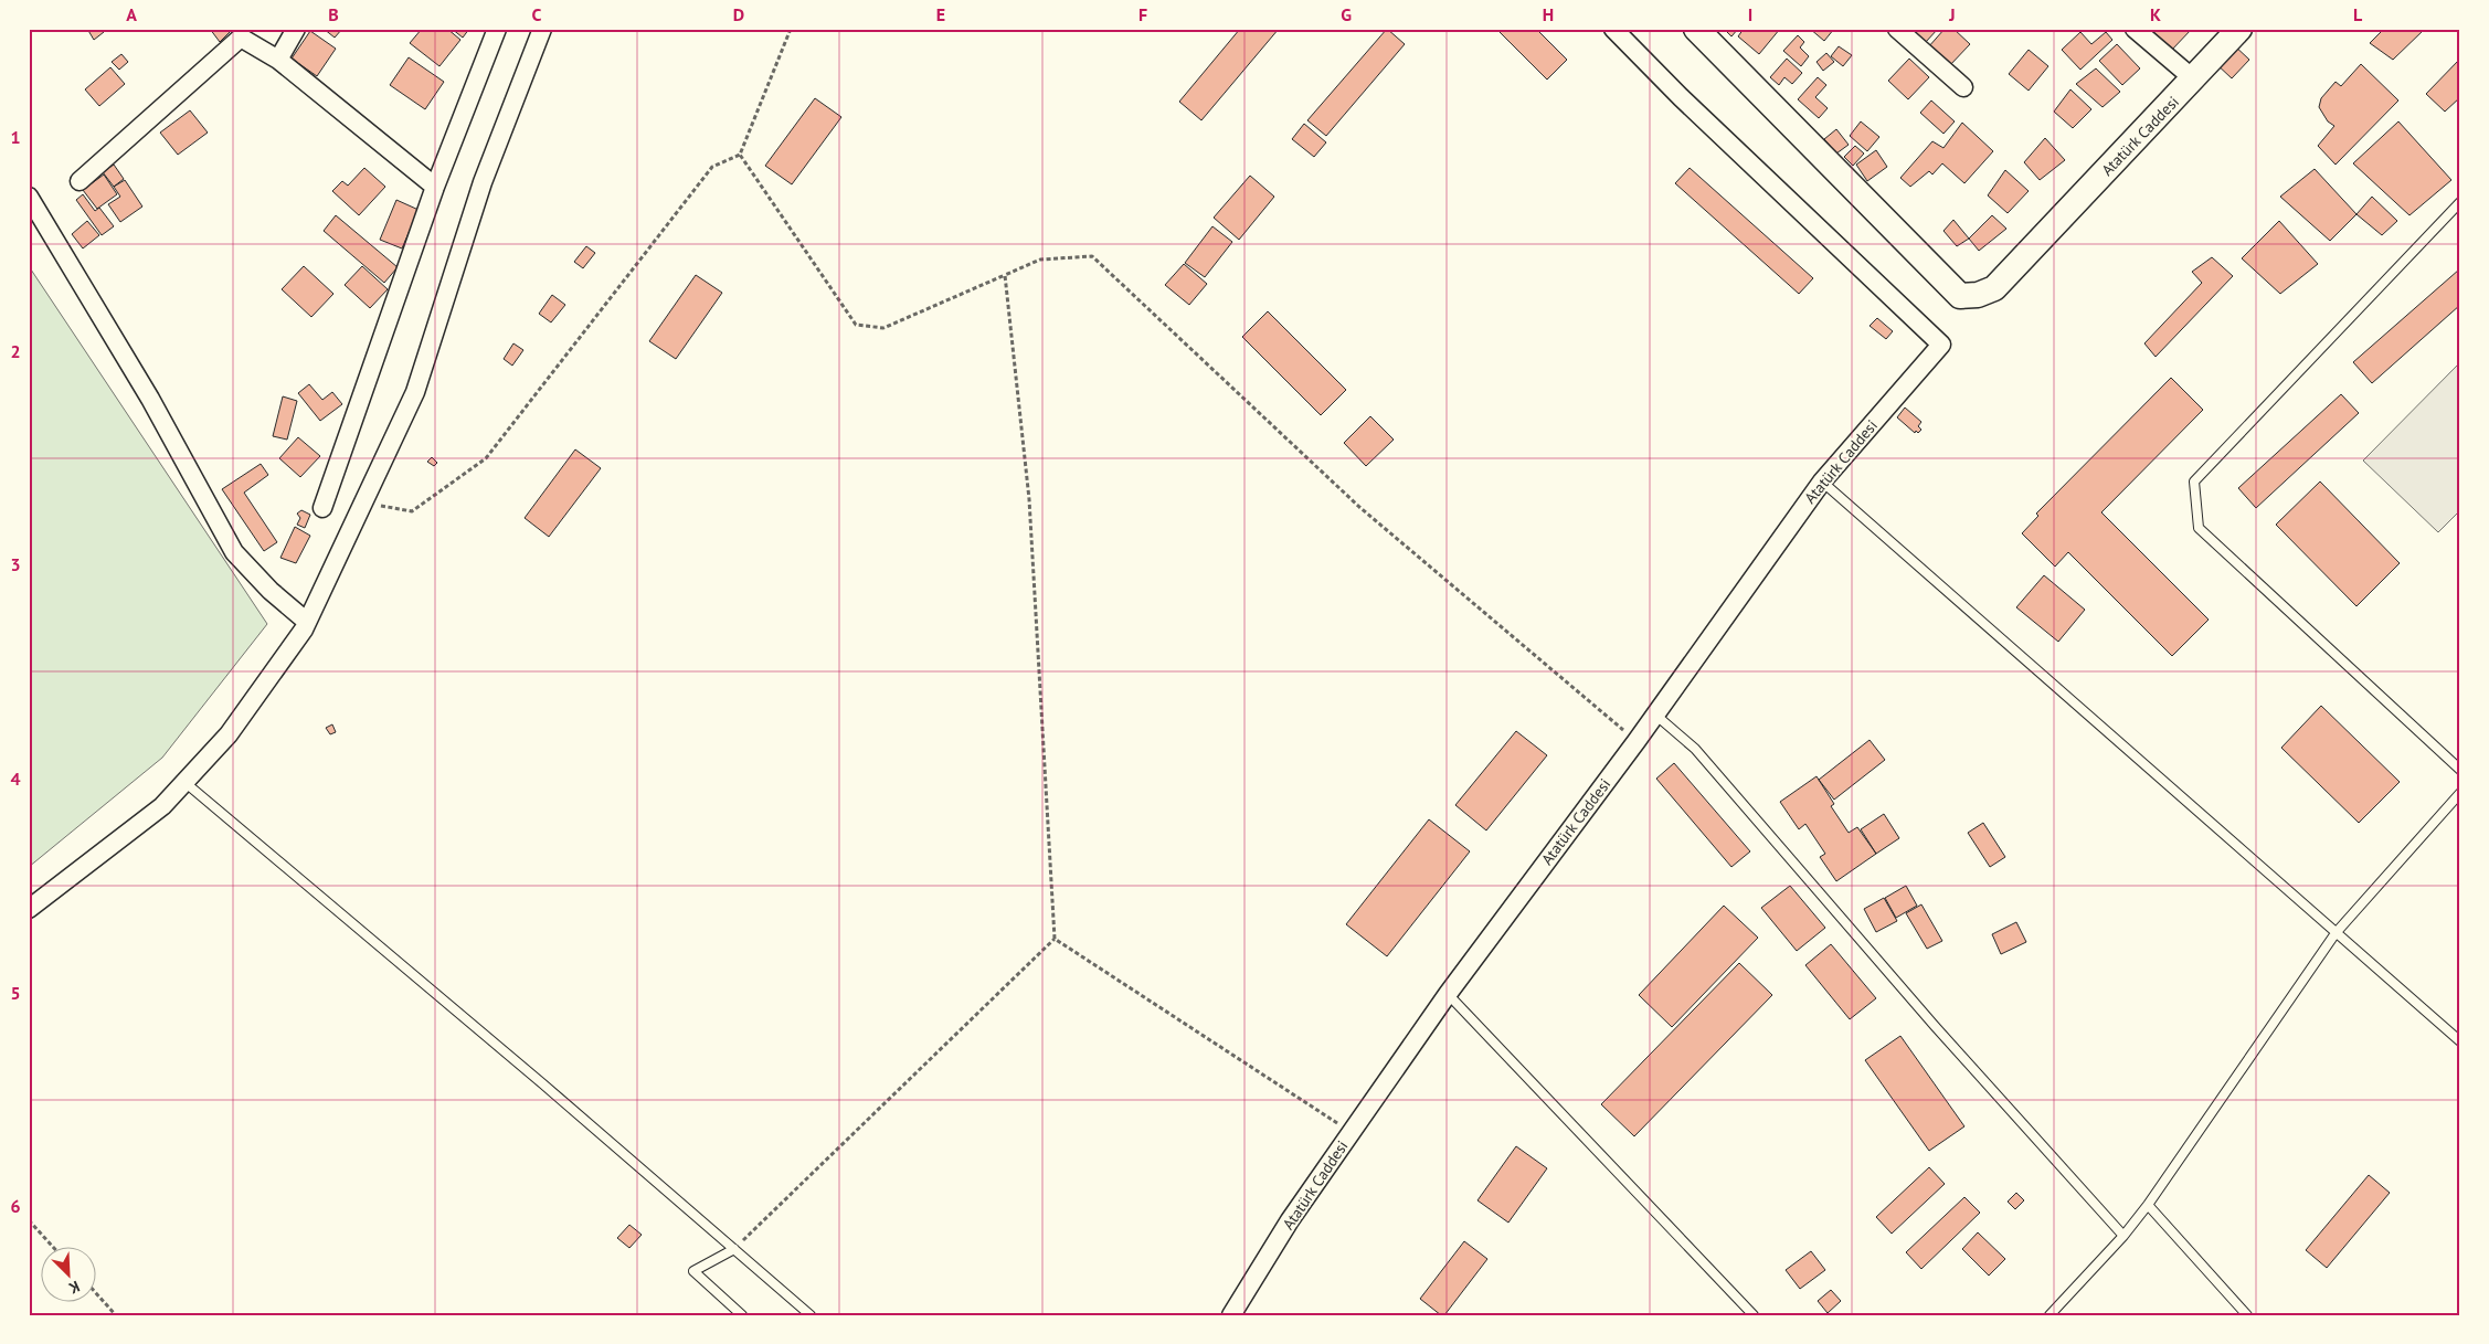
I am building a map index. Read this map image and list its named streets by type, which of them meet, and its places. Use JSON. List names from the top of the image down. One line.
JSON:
{"streets":{"main road":["Atatürk Caddesi"]},"north":"bottom right","grid":{"columns":["A","B","C","D","E","F","G","H","I","J","K","L"],"rows":["1","2","3","4","5","6"]}}
